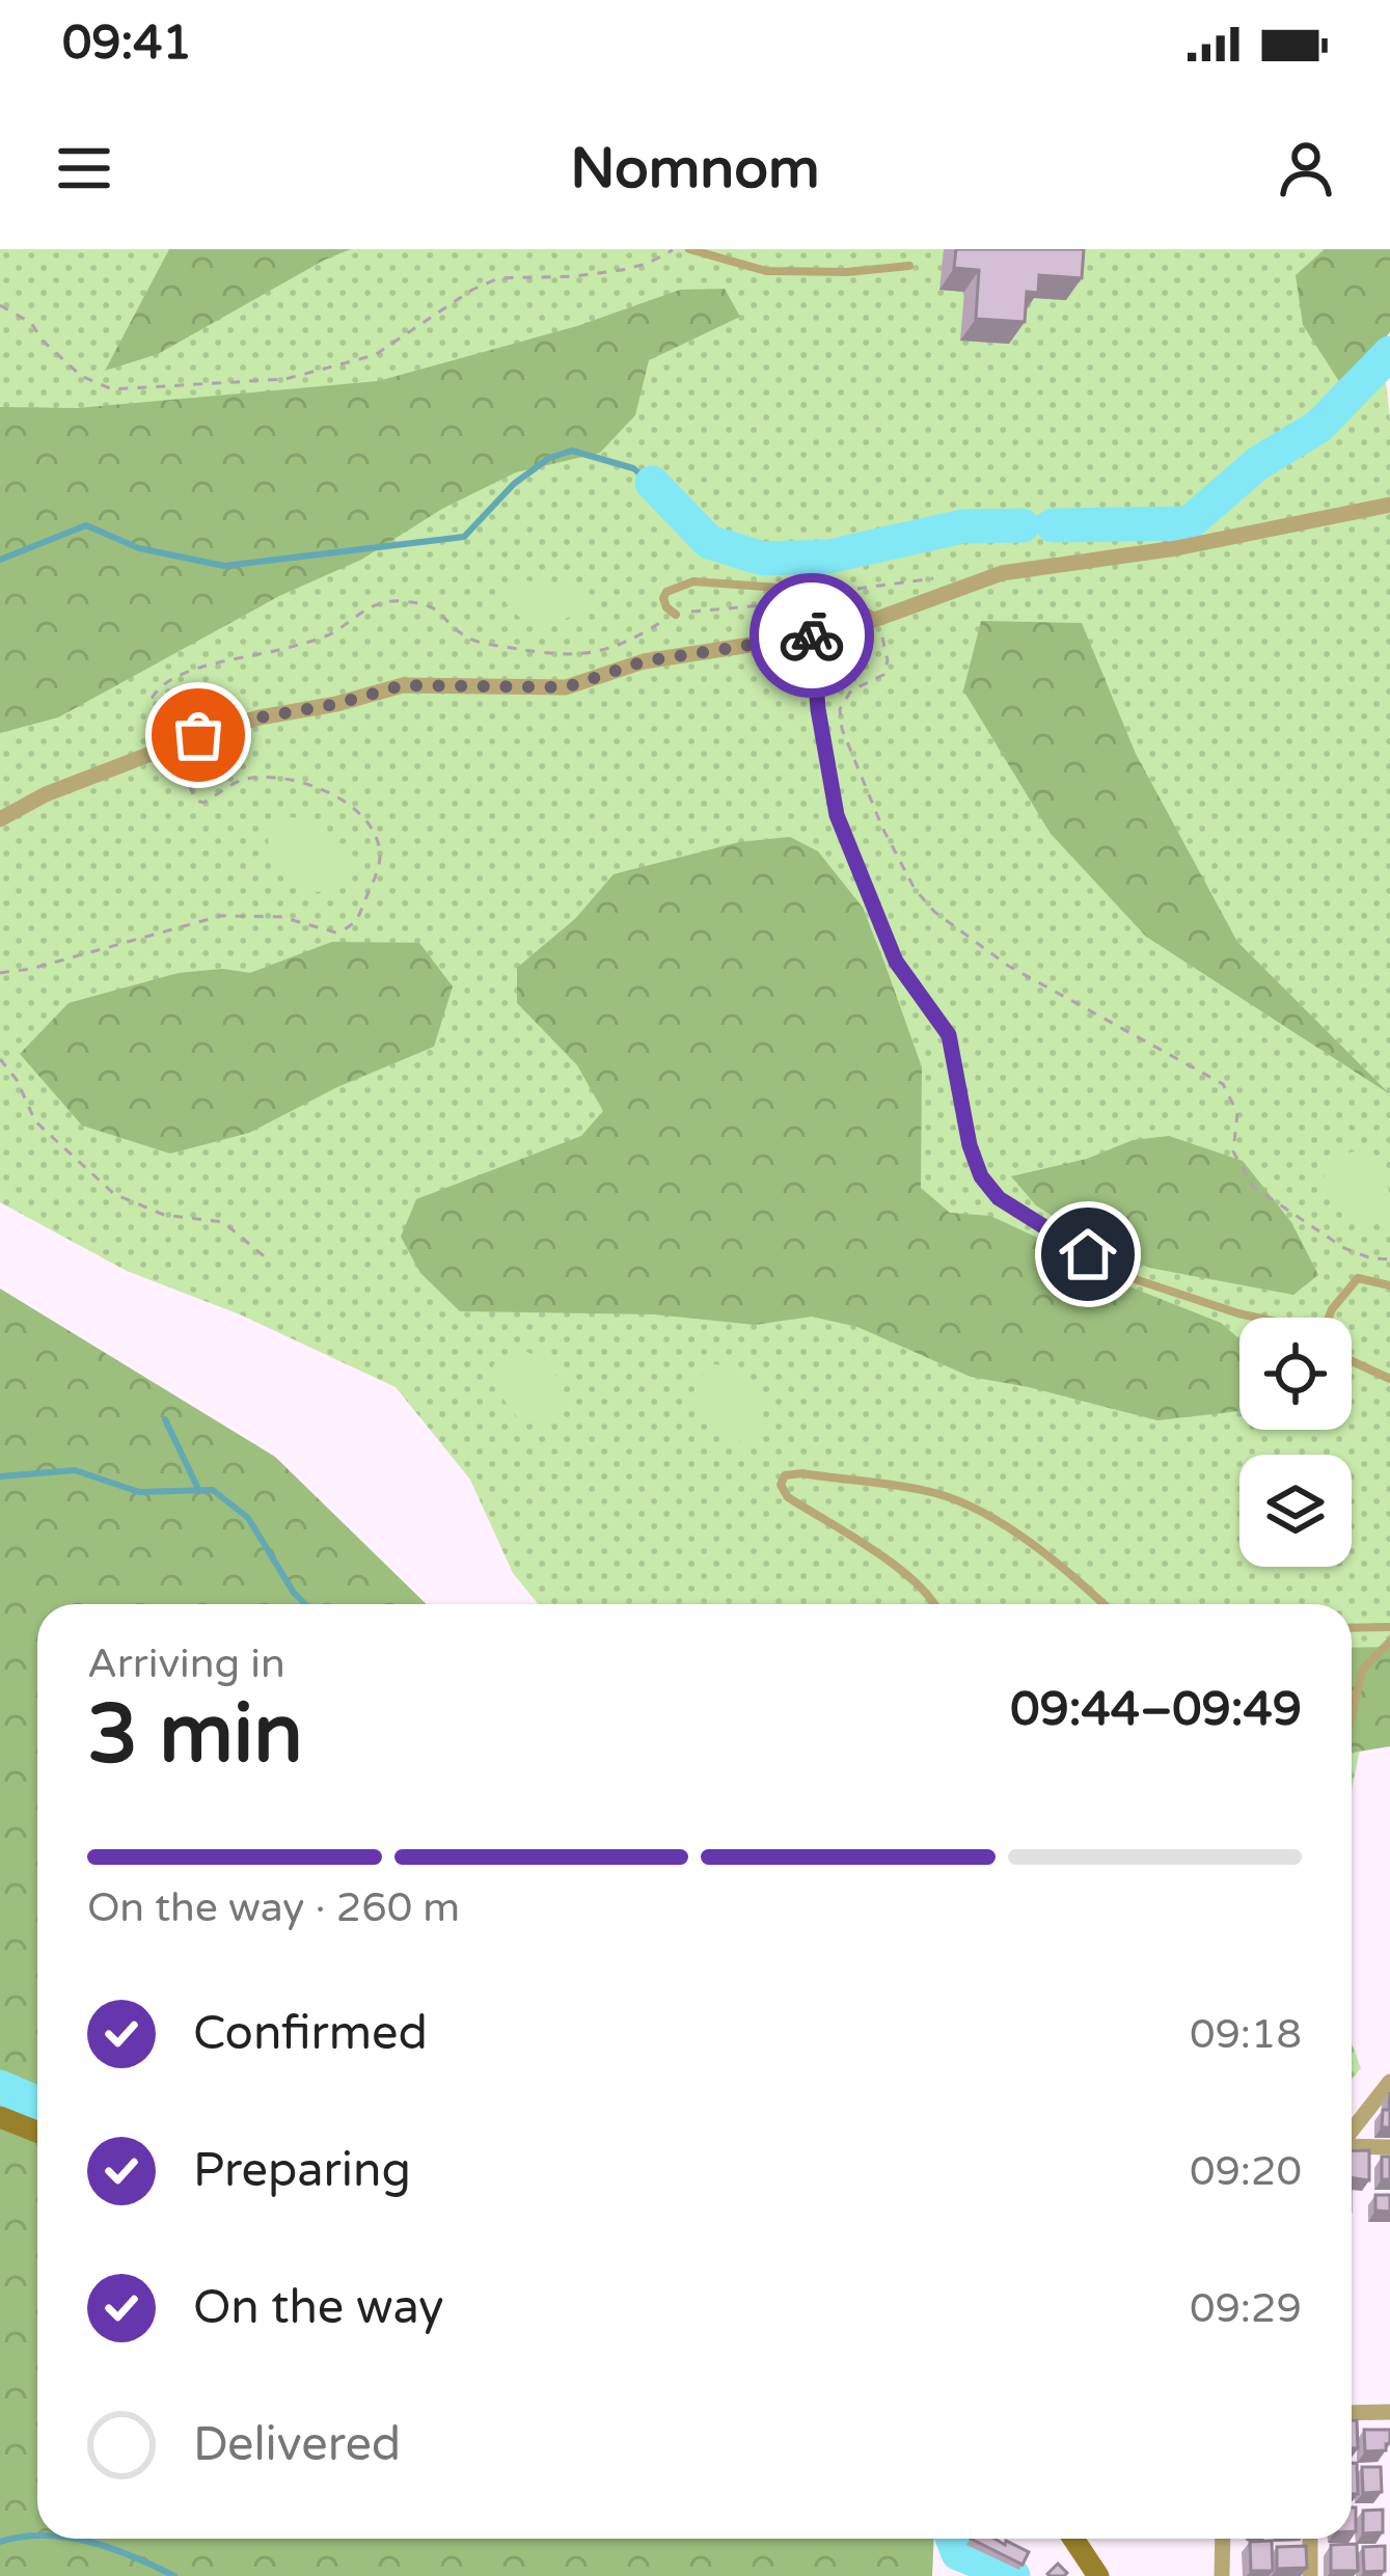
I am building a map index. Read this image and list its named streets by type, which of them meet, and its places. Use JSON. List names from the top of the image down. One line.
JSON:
{"page":{"status":"09:41","header":"Nomnom","heading":["3 min","Arriving in","09:44–09:49"],"bar":"On the way · 260 m","list":[["Confirmed","09:18"],["Preparing","09:20"],["On the way","09:29"],"Delivered"]}}
